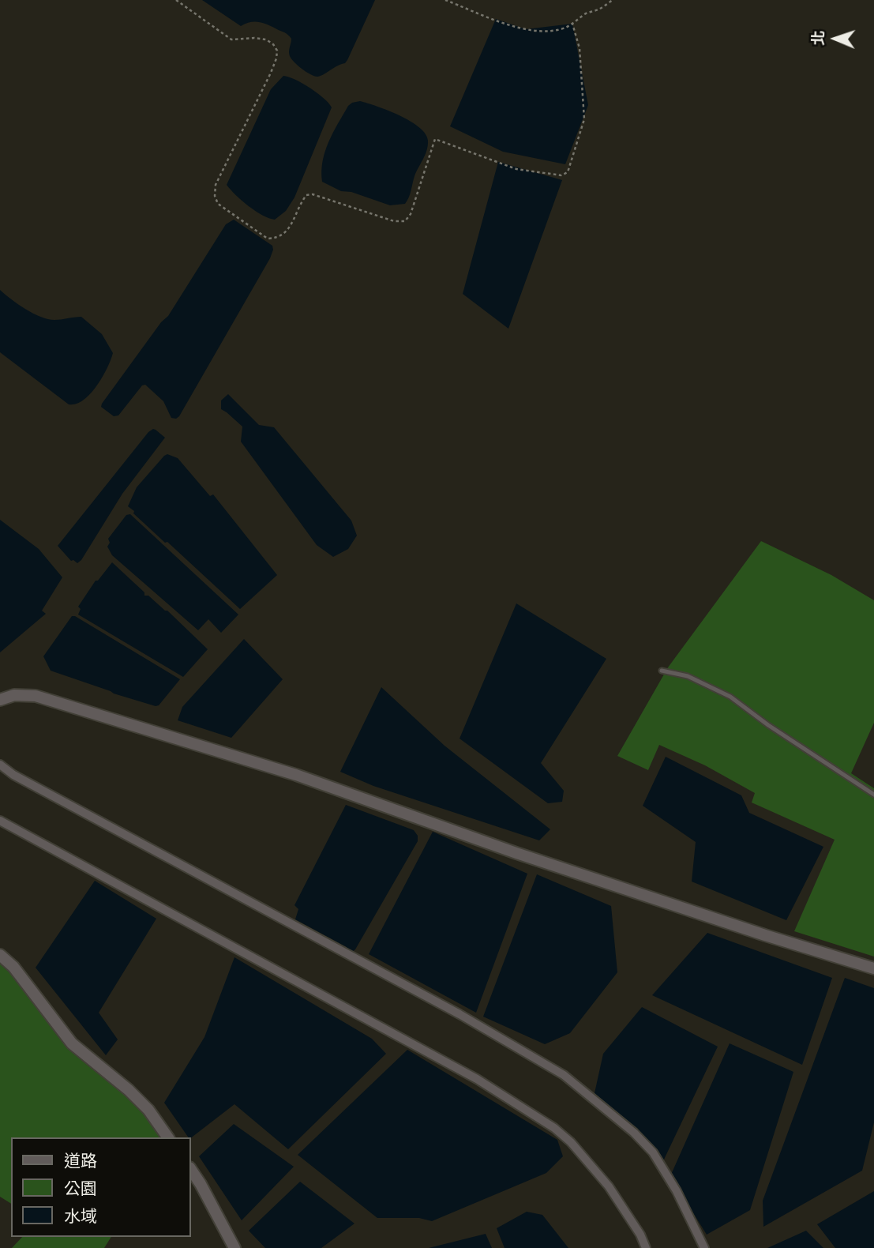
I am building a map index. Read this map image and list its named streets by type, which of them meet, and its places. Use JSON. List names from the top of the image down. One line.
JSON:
{"legend":["道路","公園","水域"],"north":"left"}
